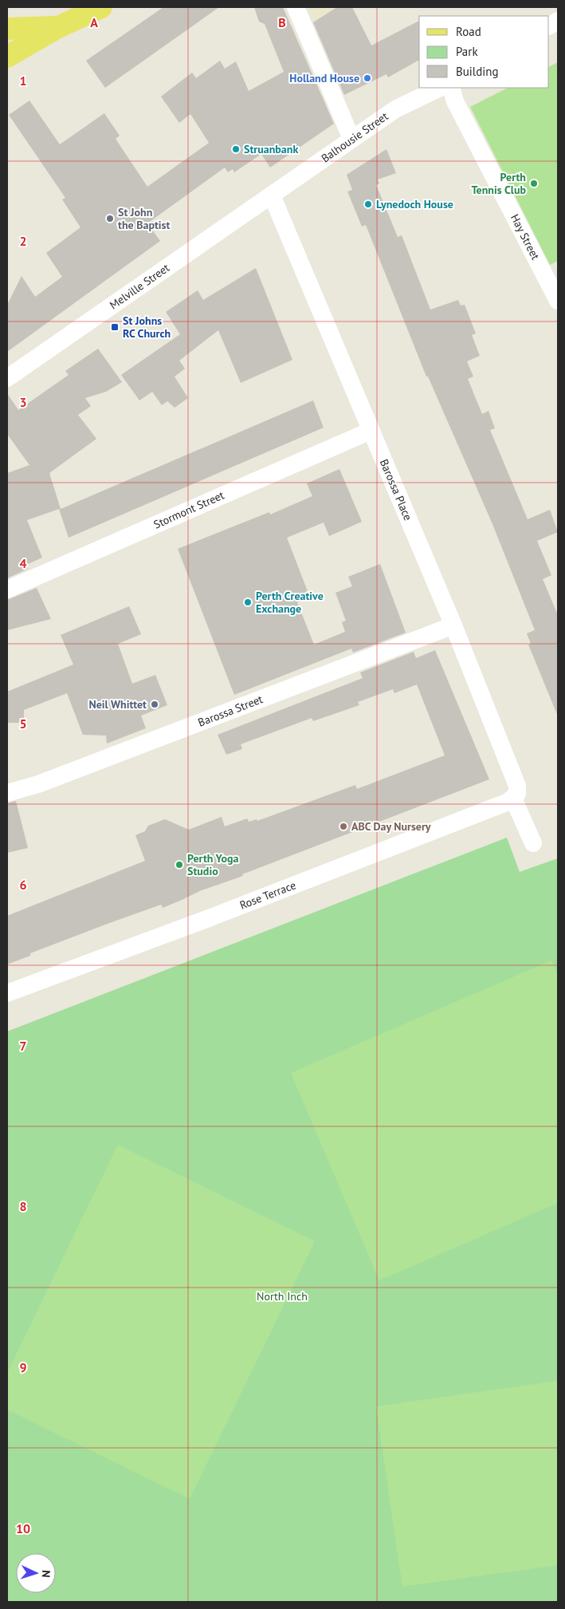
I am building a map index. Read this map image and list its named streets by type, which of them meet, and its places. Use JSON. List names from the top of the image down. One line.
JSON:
{"streets":{"street":["Balhousie Street","Hay Street","Melville Street","Barossa Place","Stormont Street","Barossa Street","Rose Terrace"]},"crossings":[["Balhousie Street","Melville Street"],["Balhousie Street","Barossa Place"],["Melville Street","Barossa Place"],["Barossa Place","Stormont Street"],["Barossa Place","Barossa Street"],["Barossa Place","Rose Terrace"]],"parks":["North Inch"],"places":{"other":["Holland House","Struanbank","Perth Tennis Club","Lynedoch House","St John the Baptist","Perth Creative Exchange","Neil Whittet","ABC Day Nursery","Perth Yoga Studio"],"transit":["St Johns RC Church"]},"legend":["Road","Park","Building"],"north":"right","grid":{"columns":["A","B"],"rows":["1","2","3","4","5","6","7","8","9","10"]}}
